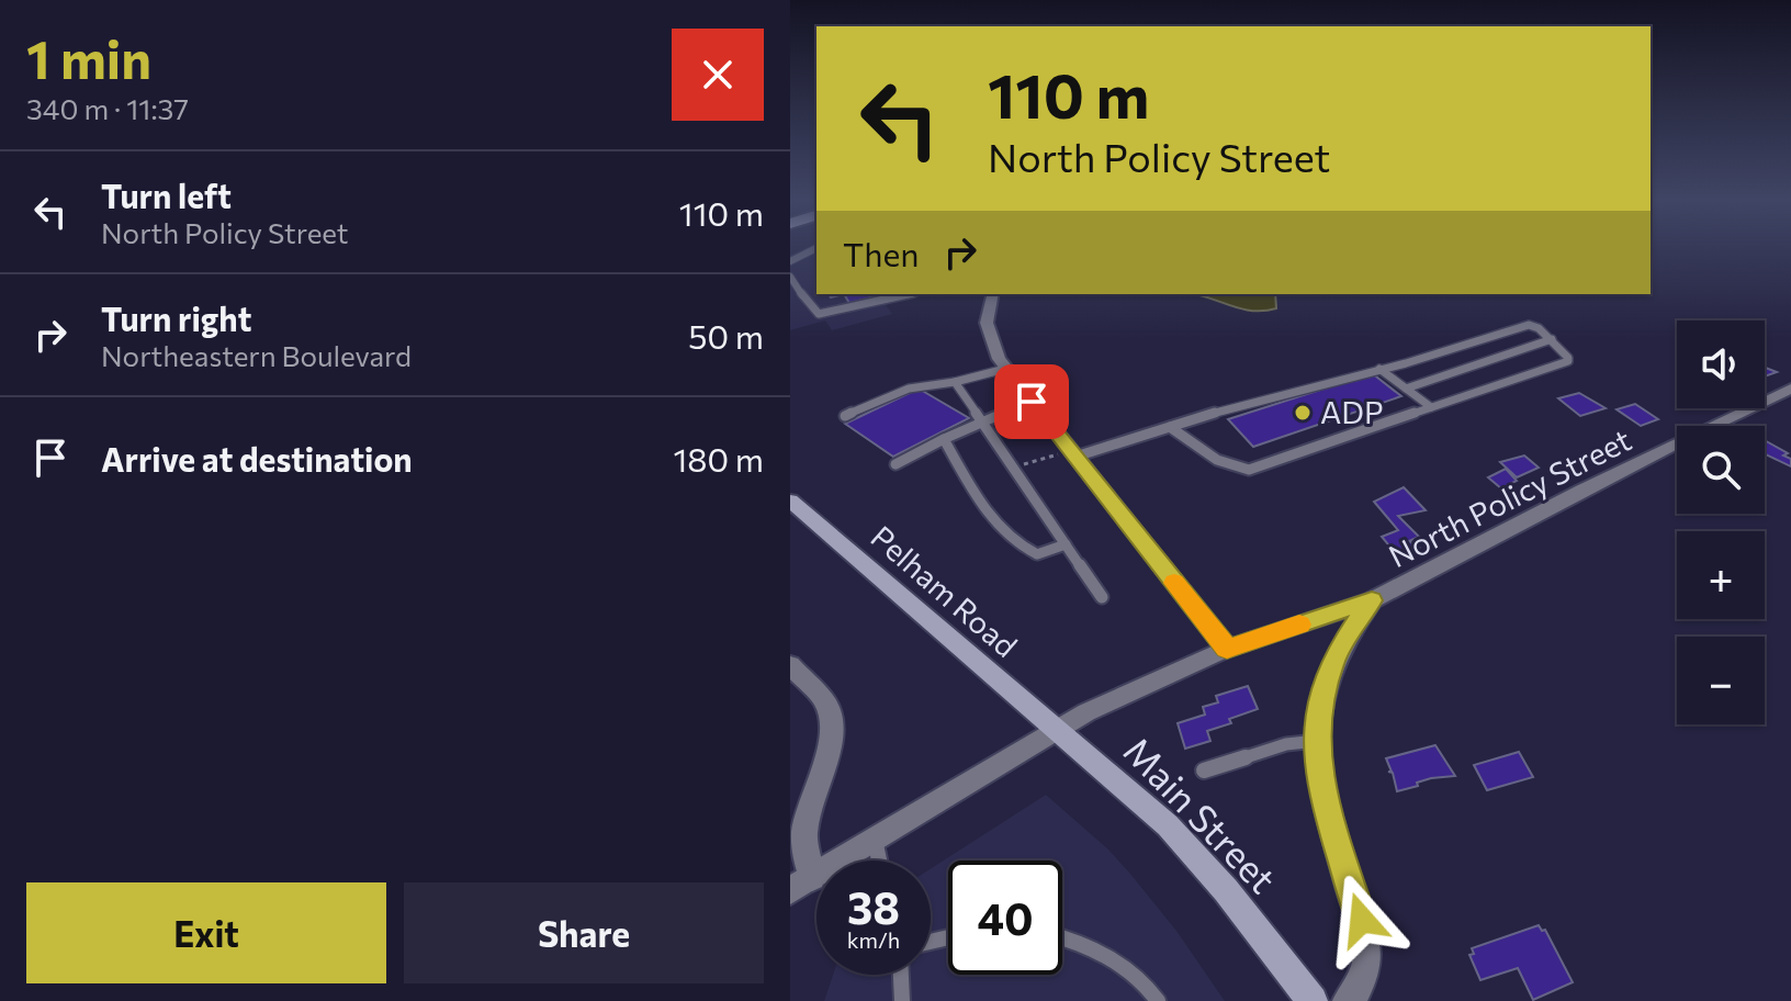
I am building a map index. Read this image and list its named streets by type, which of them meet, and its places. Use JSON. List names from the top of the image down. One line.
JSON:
{"streets":{"main road":["Pelham Road","Main Street"],"street":["North Policy Street"]},"crossings":[["North Policy Street","Pelham Road"],["North Policy Street","Main Street"],["Pelham Road","Main Street"]],"places":["ADP"],"page":{"heading":["1 min","340 m · 11:37"],"turn":["110 m","North Policy Street"],"list":[{"name":"Turn left","note":"North Policy Street","value":"110 m"},{"name":"Turn right","note":"Northeastern Boulevard","value":"50 m"},{"name":"Arrive at destination","value":"180 m"}],"then":"Then","map_buttons":["+","−"],"speed":"38 km/h","limit":"40","buttons":["Exit","Share"]}}
